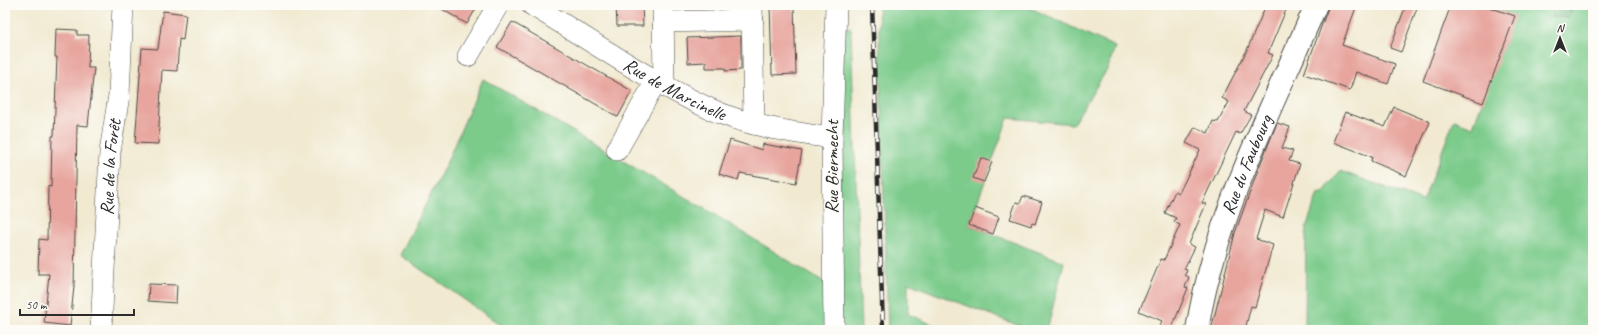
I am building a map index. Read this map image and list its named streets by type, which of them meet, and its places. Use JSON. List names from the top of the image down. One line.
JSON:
{"streets":{"main road":["Rue du Faubourg"],"street":["Rue de Marcinelle","Rue de la Forêt","Rue Biermecht"]},"crossings":[["Rue de Marcinelle","Rue Biermecht"]],"scale_bar":"50 m","north":"top"}
